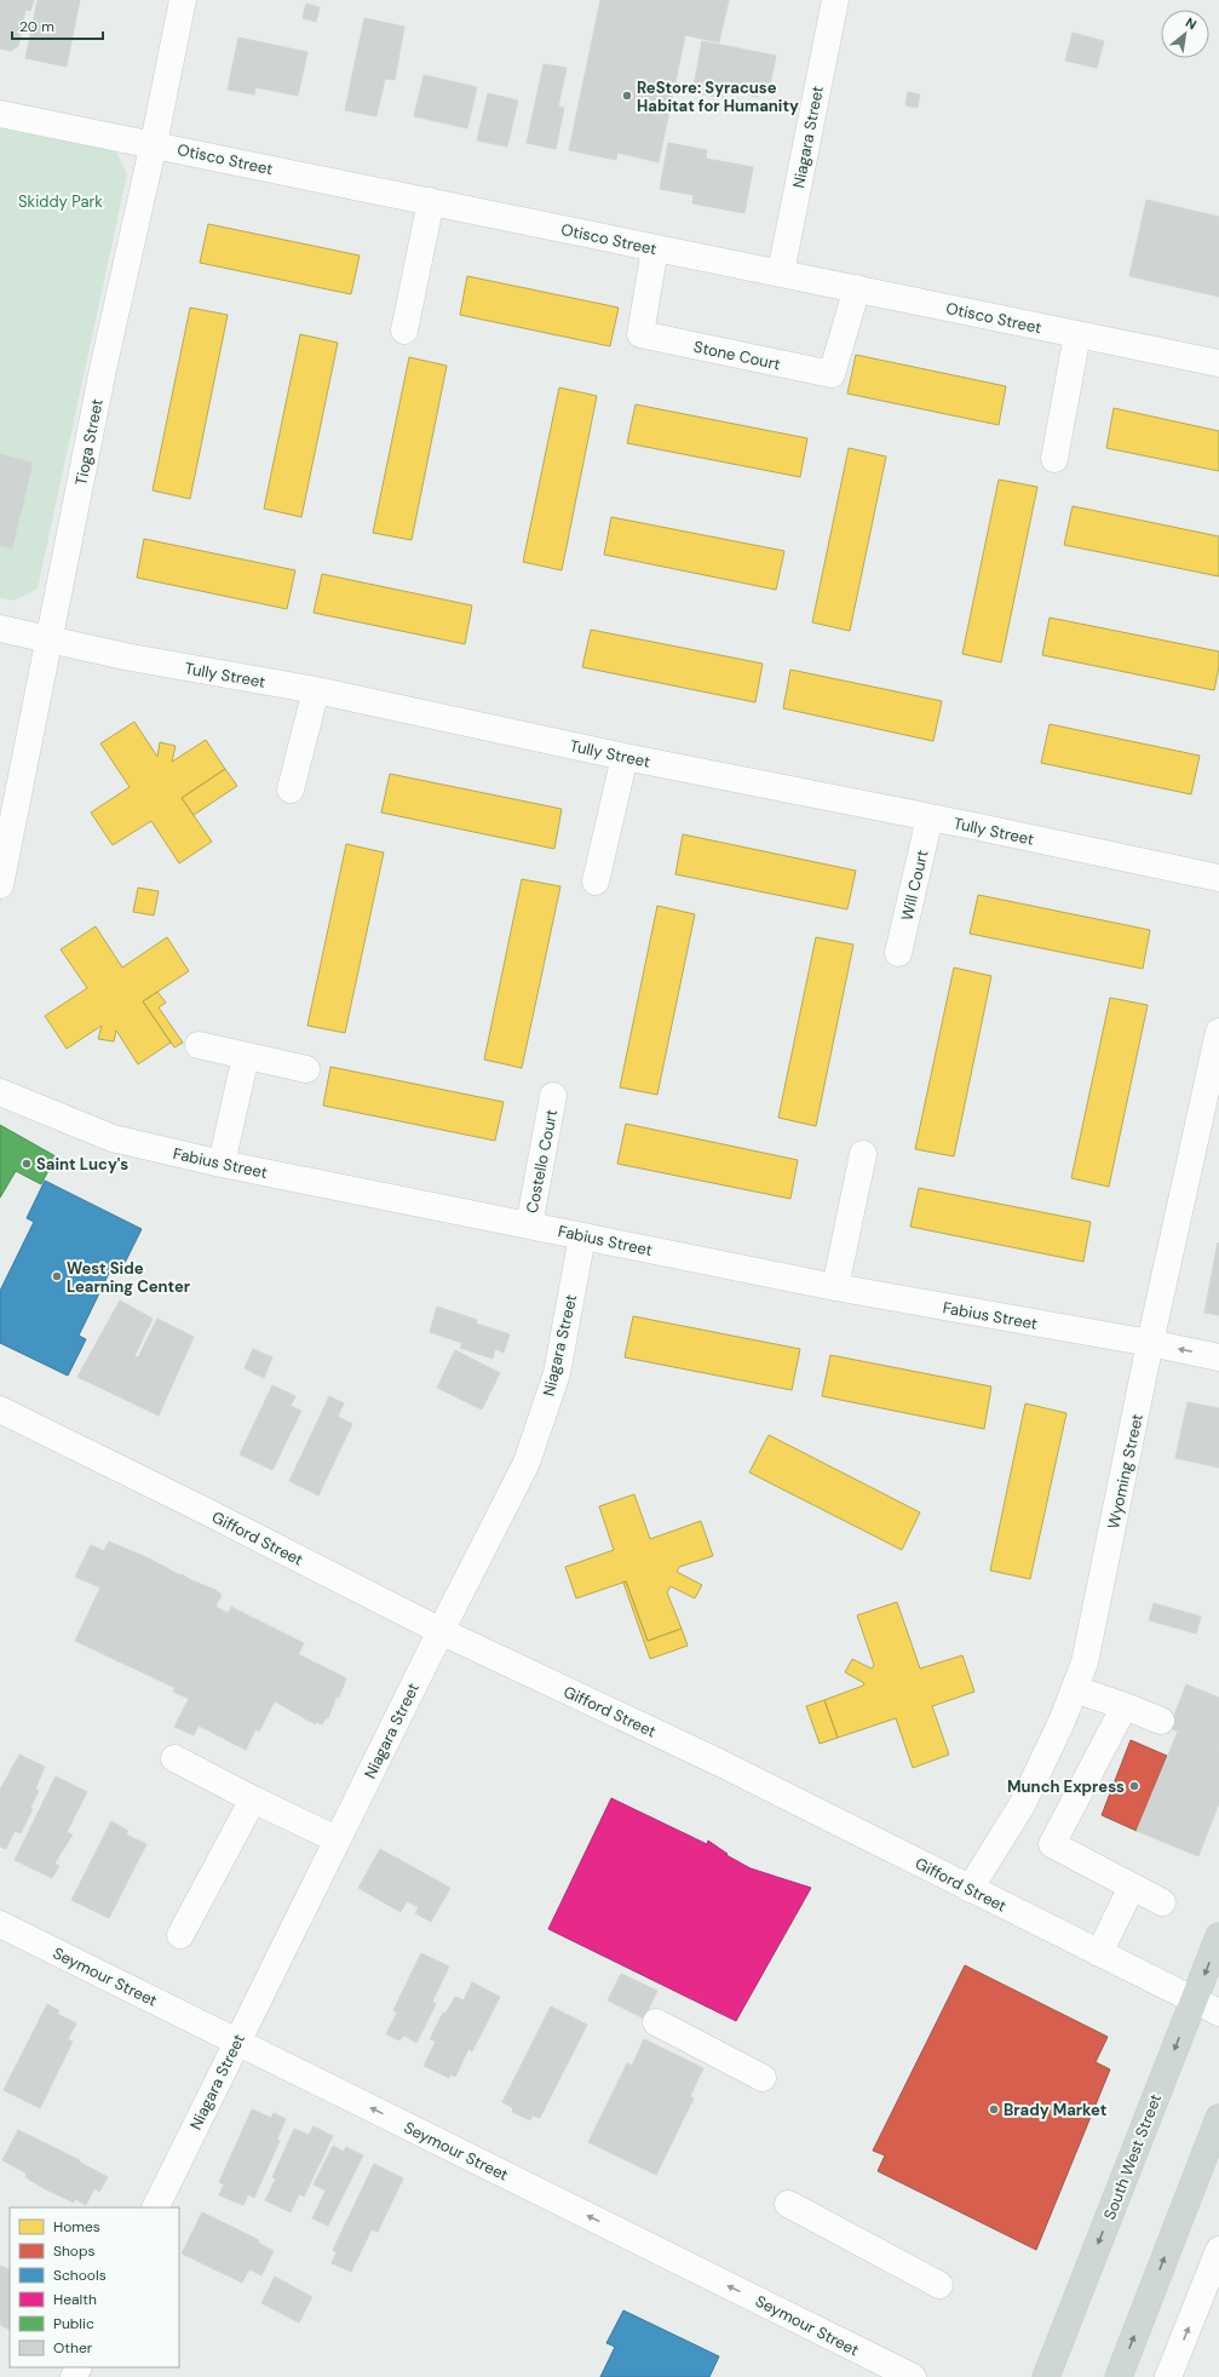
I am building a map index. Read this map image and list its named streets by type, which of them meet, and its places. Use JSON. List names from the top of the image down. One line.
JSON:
{"streets":{"main road":["South West Street"],"street":["Niagara Street","Otisco Street","Stone Court","Tioga Street","Tully Street","Will Court","Costello Court","Fabius Street","Wyoming Street","Gifford Street","Seymour Street"]},"crossings":[["Niagara Street","Otisco Street"],["Niagara Street","Fabius Street"],["Niagara Street","Gifford Street"],["Niagara Street","Seymour Street"],["Otisco Street","Stone Court"],["Otisco Street","Tioga Street"],["Tioga Street","Tully Street"],["Tully Street","Will Court"],["Costello Court","Fabius Street"],["Fabius Street","Wyoming Street"],["Wyoming Street","Gifford Street"],["Gifford Street","South West Street"]],"parks":["Skiddy Park"],"places":["ReStore: Syracuse Habitat for Humanity","Saint Lucy's","West Side Learning Center","Munch Express","Brady Market"],"legend":["Homes","Shops","Schools","Health","Public","Other"],"scale_bar":"20 m","north":"top right"}
